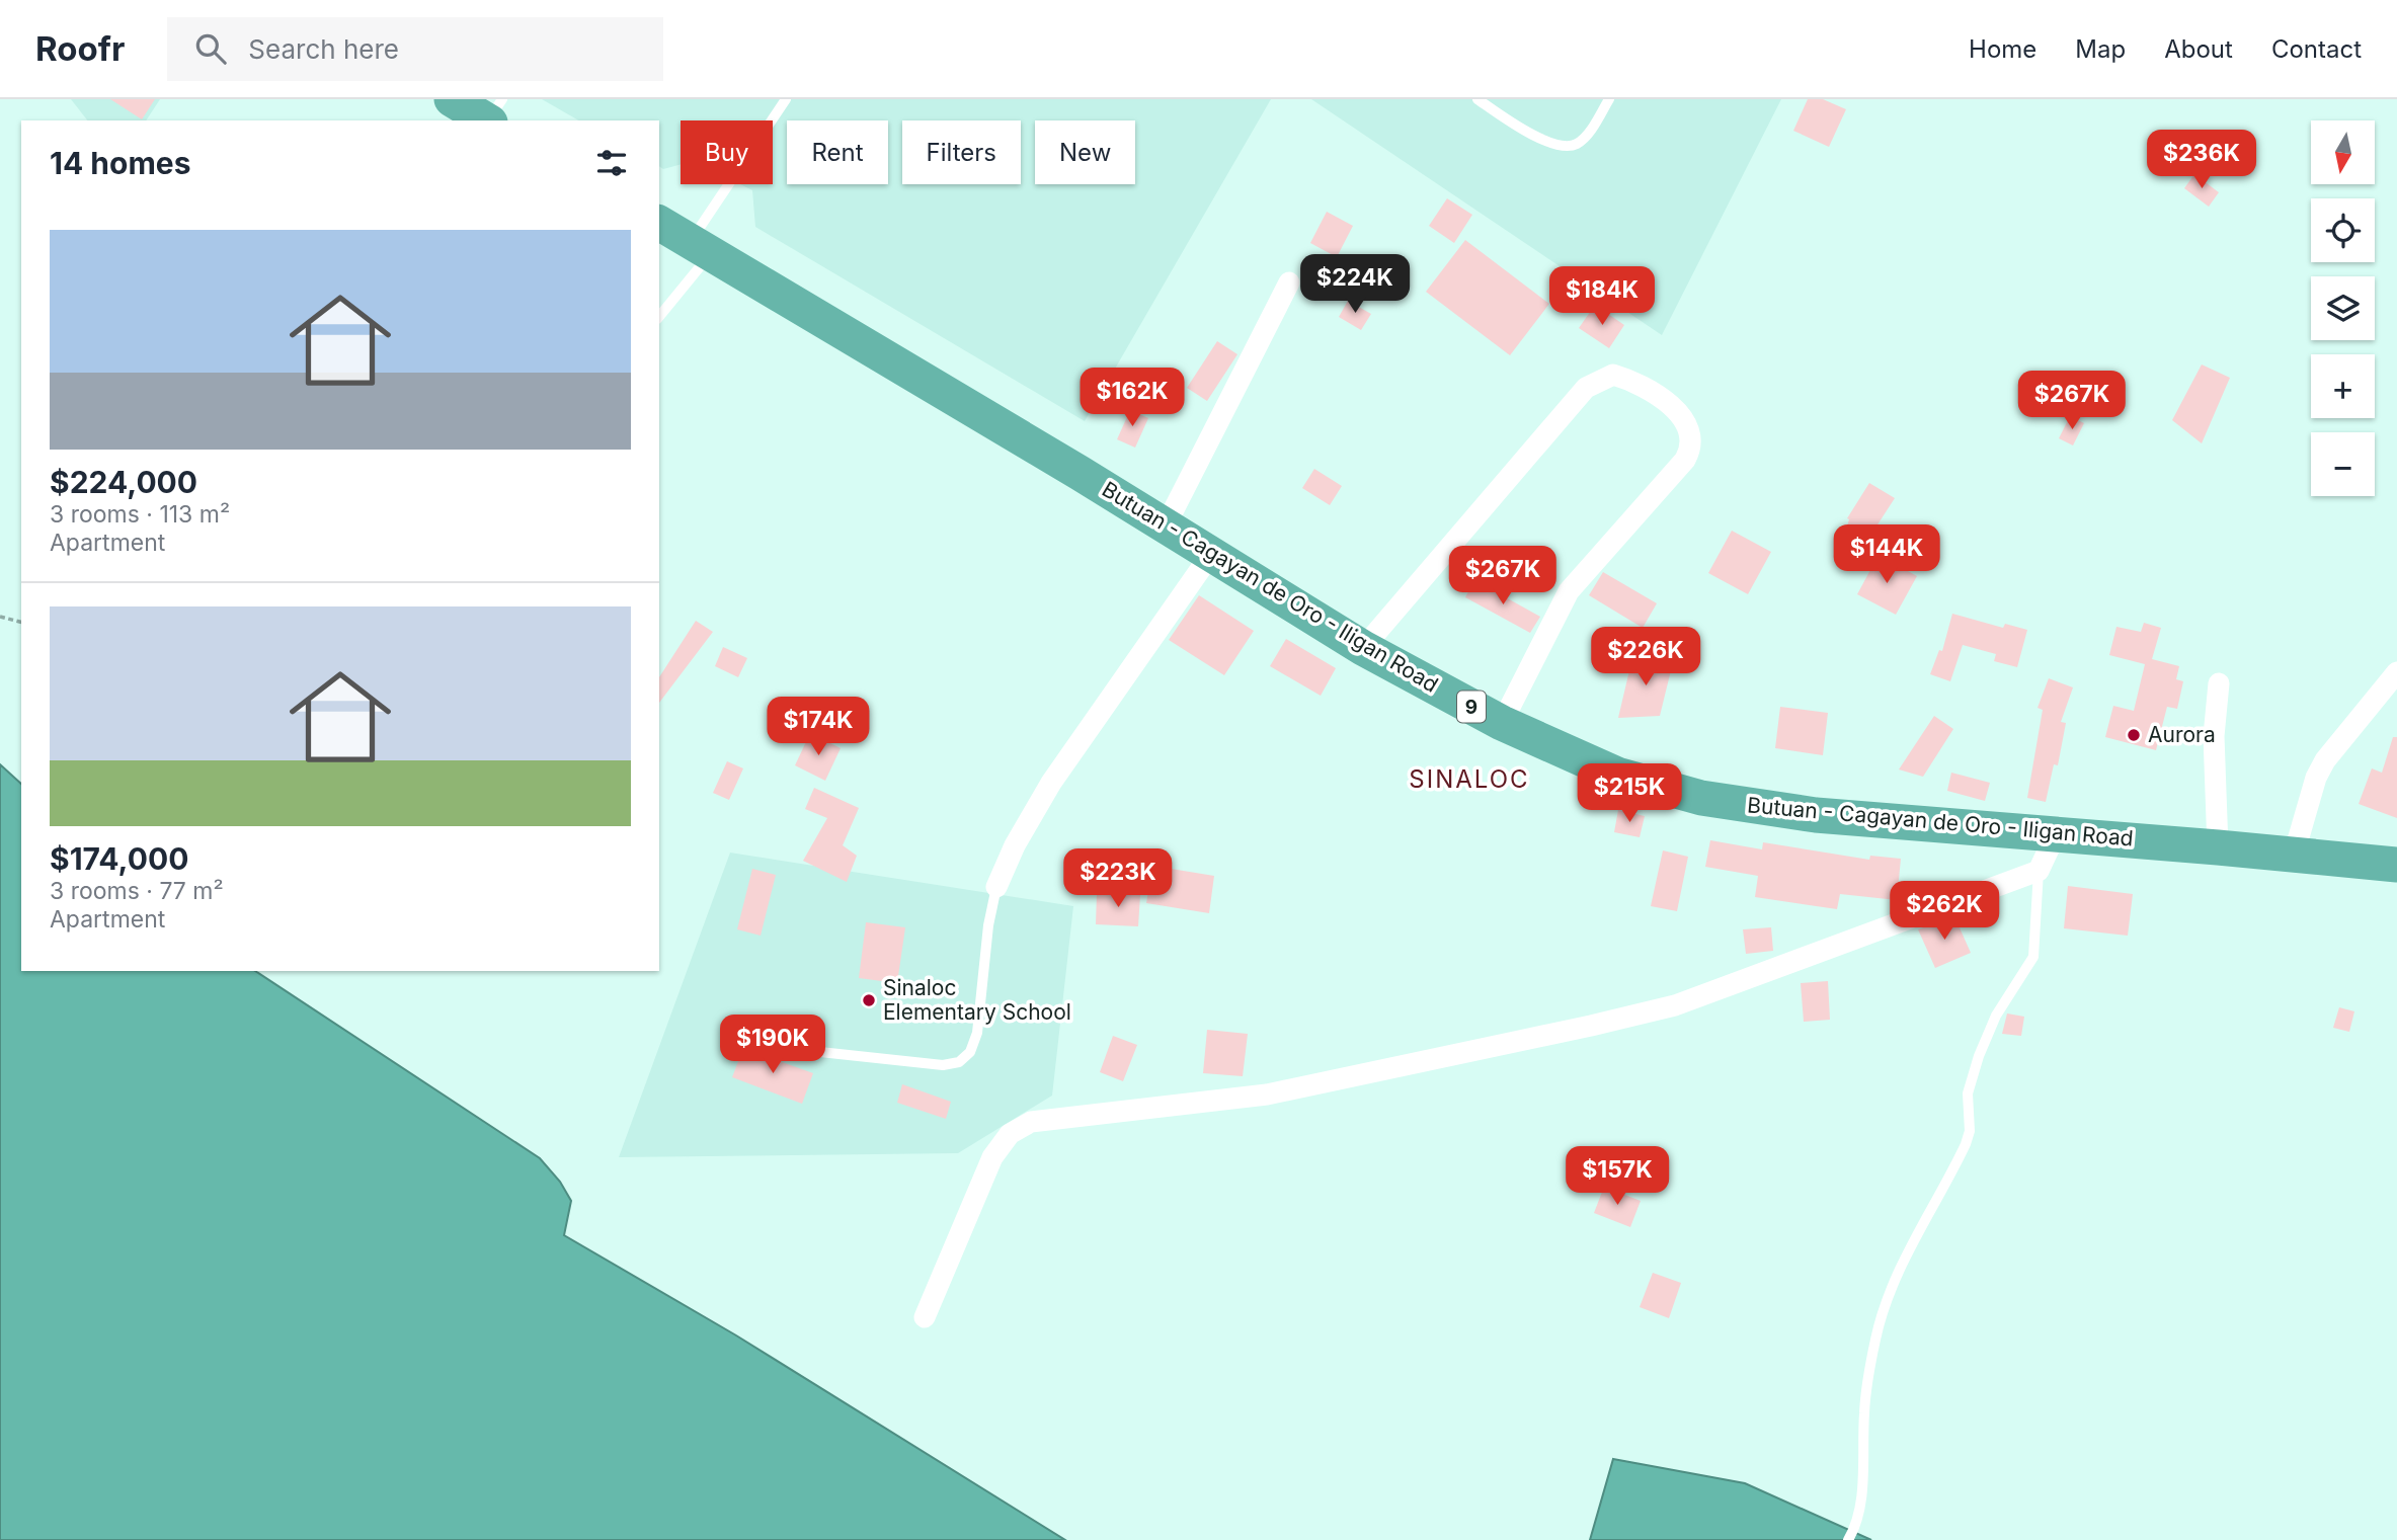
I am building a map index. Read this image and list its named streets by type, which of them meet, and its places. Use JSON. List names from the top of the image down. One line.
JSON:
{"streets":{"highway":["Butuan - Cagayan de Oro - Iligan Road","9"]},"districts":["SINALOC"],"places":["Aurora","Sinaloc Elementary School"],"north":"bottom","page":{"header":"Roofr","search":"Search here","nav":["Home","Map","About","Contact"],"map_buttons":["+","−"],"chip":["Buy","Rent","Filters","New"],"heading":"14 homes","price":["$236K","$224K","$184K","$162K","$267K","$144K","$267K","$226K","$174K","$215K","$223K","$262K","$190K","$157K"],"list":[{"name":"$224,000","note":"3 rooms · 113 m² · Apartment"},{"name":"$174,000","note":"3 rooms · 77 m² · Apartment"}]}}
